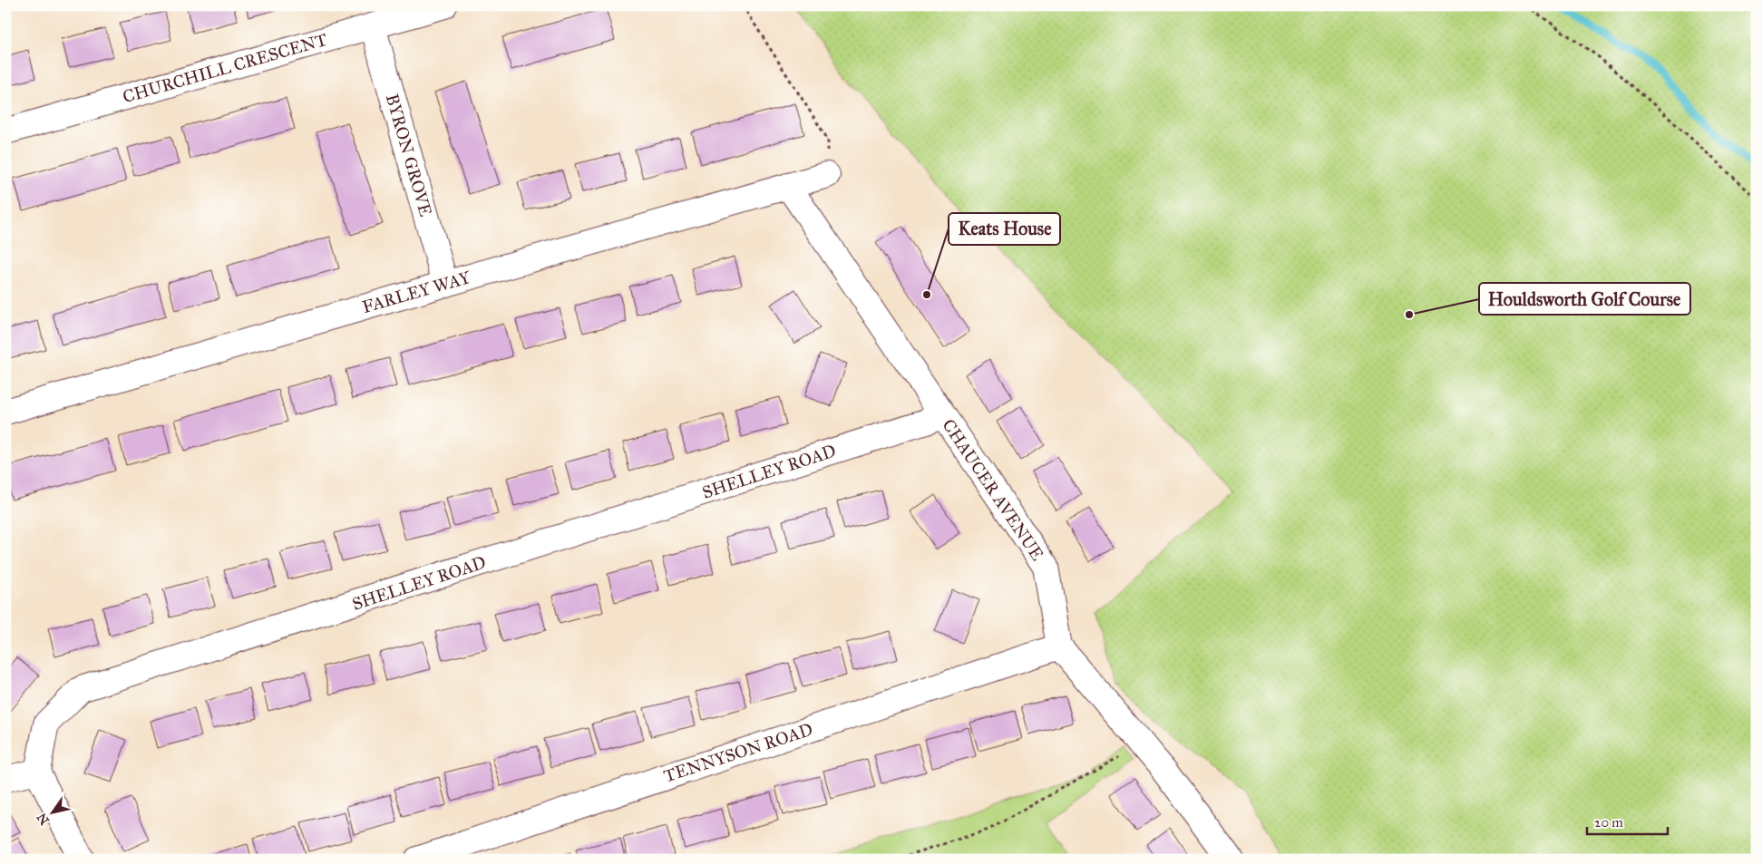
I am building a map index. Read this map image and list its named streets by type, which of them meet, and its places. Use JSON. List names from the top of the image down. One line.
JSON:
{"streets":{"street":["CHURCHILL CRESCENT","BYRON GROVE","FARLEY WAY","SHELLEY ROAD","CHAUCER AVENUE","TENNYSON ROAD"]},"crossings":[["CHURCHILL CRESCENT","BYRON GROVE"],["BYRON GROVE","FARLEY WAY"],["FARLEY WAY","CHAUCER AVENUE"],["SHELLEY ROAD","CHAUCER AVENUE"],["CHAUCER AVENUE","TENNYSON ROAD"]],"places":["Keats House","Houldsworth Golf Course"],"scale_bar":"20 m","north":"bottom left"}
